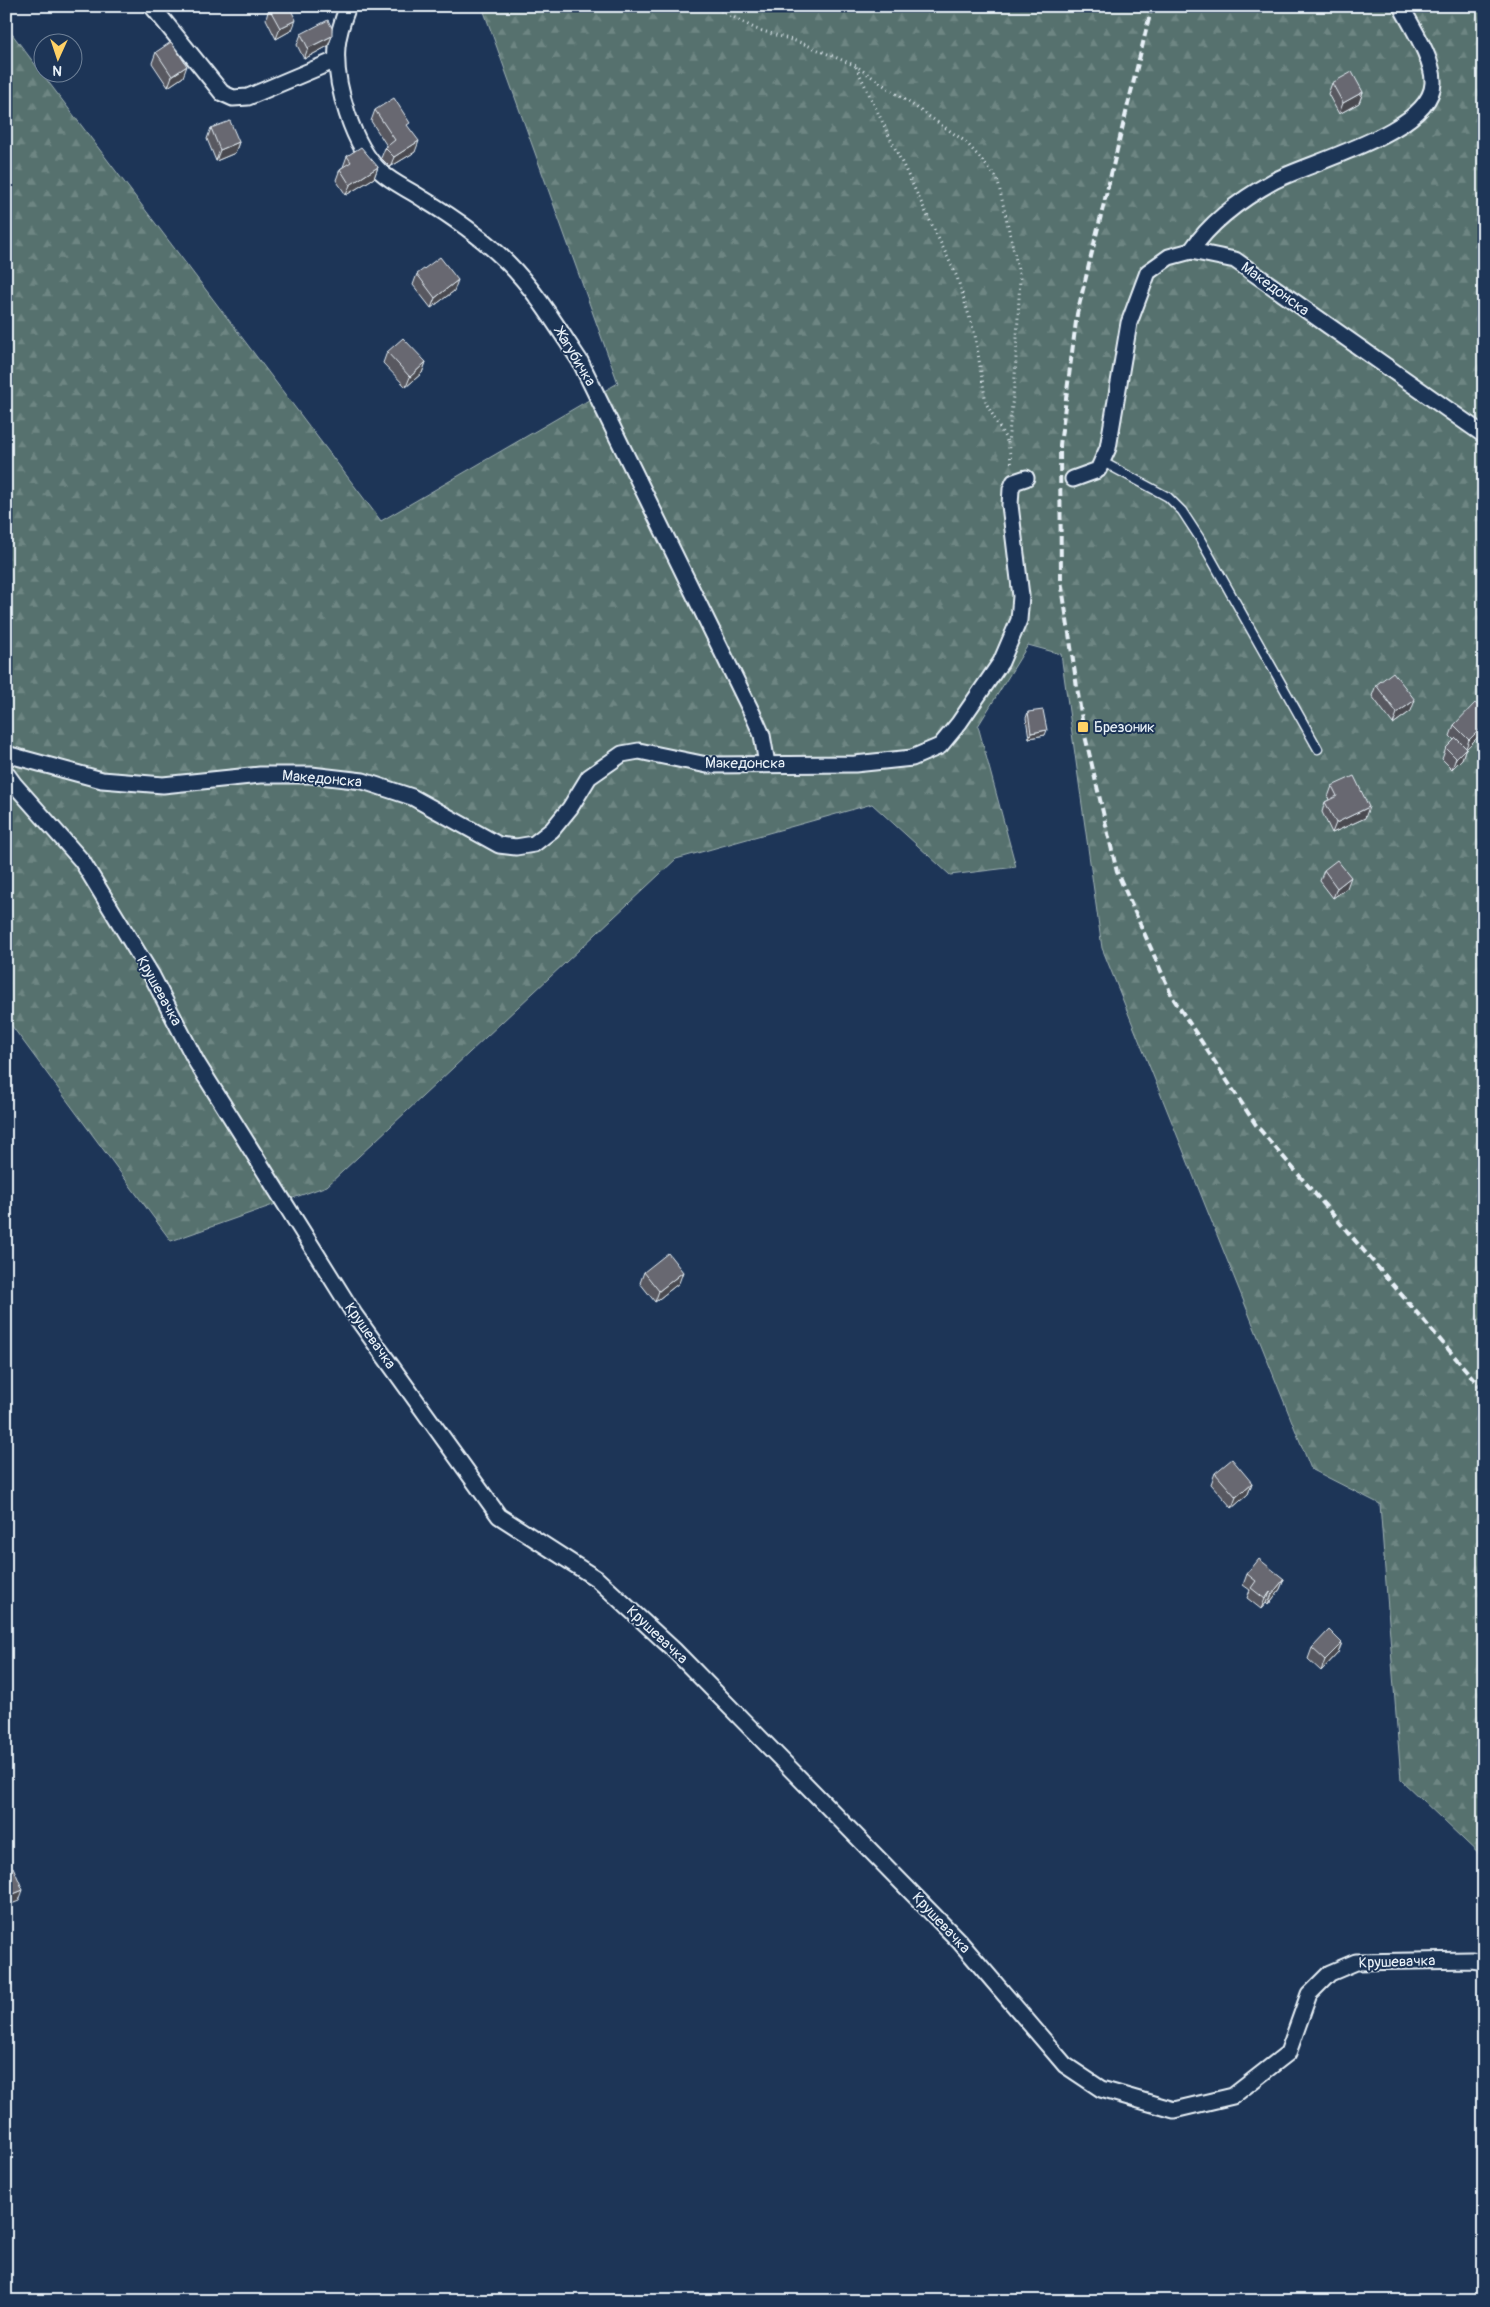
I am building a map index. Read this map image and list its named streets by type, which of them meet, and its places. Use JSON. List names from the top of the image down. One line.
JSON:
{"streets":{"street":["Македонска","Жагубичка","Крушевачка"]},"crossings":[["Македонска","Жагубичка"]],"places":{"transit":["Брезоник"]},"north":"bottom"}
